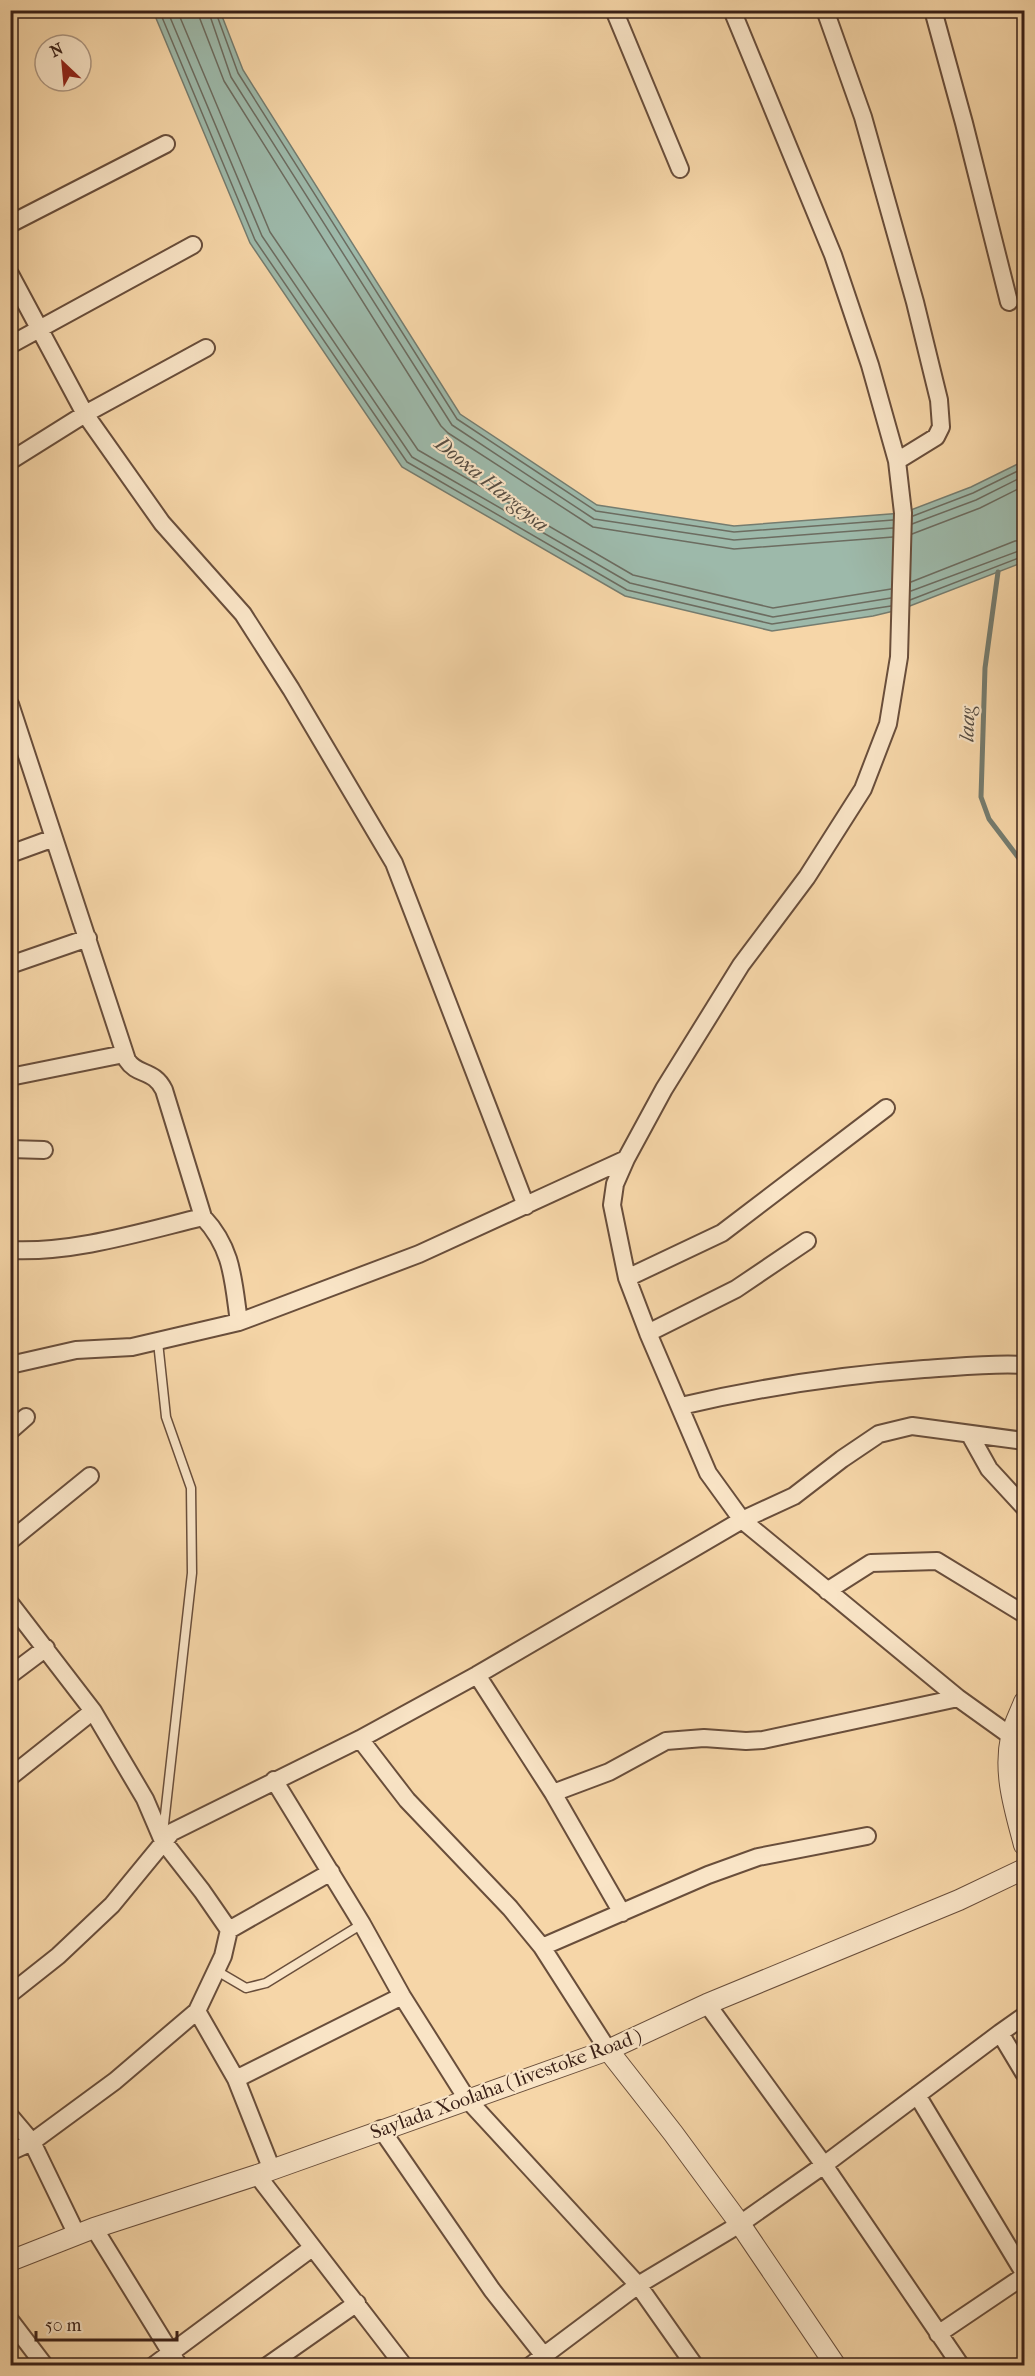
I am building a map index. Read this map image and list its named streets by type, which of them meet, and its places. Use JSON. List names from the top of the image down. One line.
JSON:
{"streets":{"street":["Saylada Xoolaha ( livestoke Road )"]},"water":["Dooxa Hargeysa","laag"],"scale_bar":"50 m","north":"top left"}
